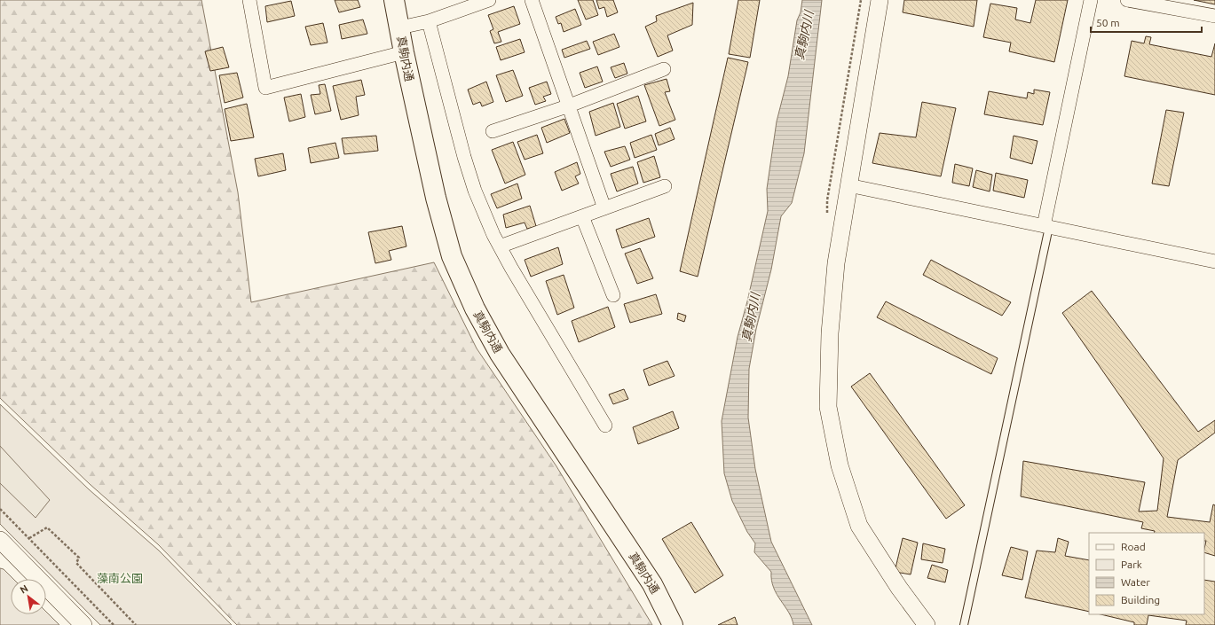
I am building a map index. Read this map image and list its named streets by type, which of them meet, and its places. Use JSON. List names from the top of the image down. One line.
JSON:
{"streets":{"highway":["真駒内通"]},"water":["真駒内川"],"parks":["藻南公園"],"legend":["Road","Park","Water","Building"],"scale_bar":"50 m","north":"top left"}
